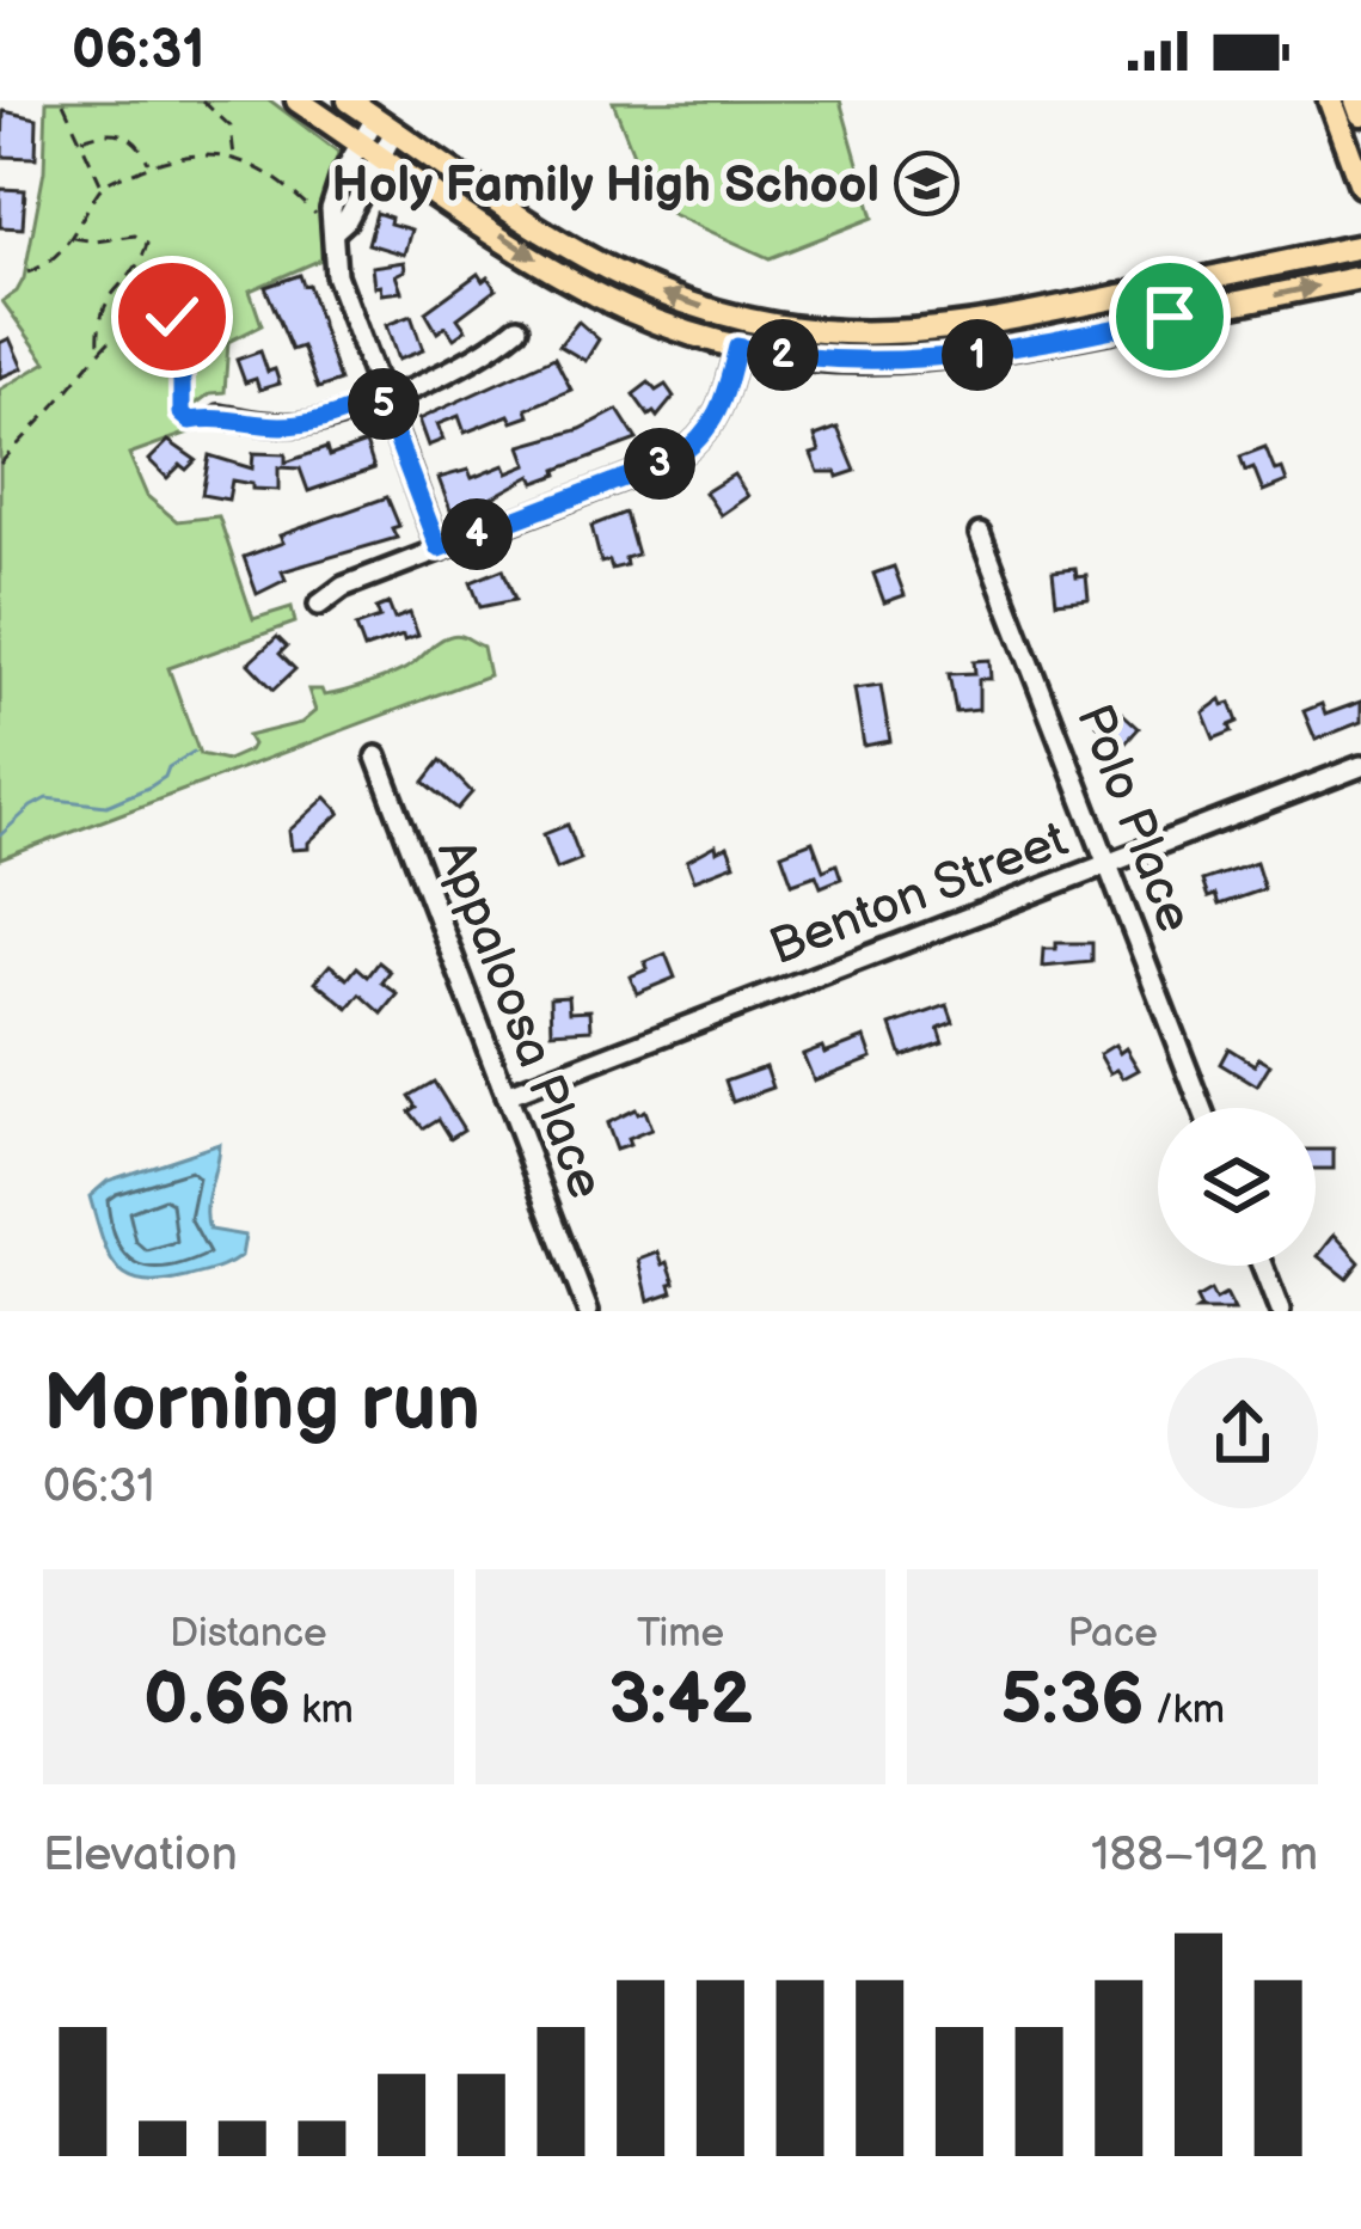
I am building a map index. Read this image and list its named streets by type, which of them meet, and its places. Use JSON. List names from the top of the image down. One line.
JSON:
{"streets":{"street":["Polo Place","Benton Street","Appaloosa Place"]},"crossings":[["Polo Place","Benton Street"],["Benton Street","Appaloosa Place"]],"places":{"school or university":["Holy Family High School"]},"page":{"status":"06:31","pins":["1","2","5","3","4"],"heading":["Morning run","06:31"],"stats":[["Distance","0.66 km"],["Time","3:42"],["Pace","5:36 /km"]],"chart":["Elevation","188–192 m"]}}
